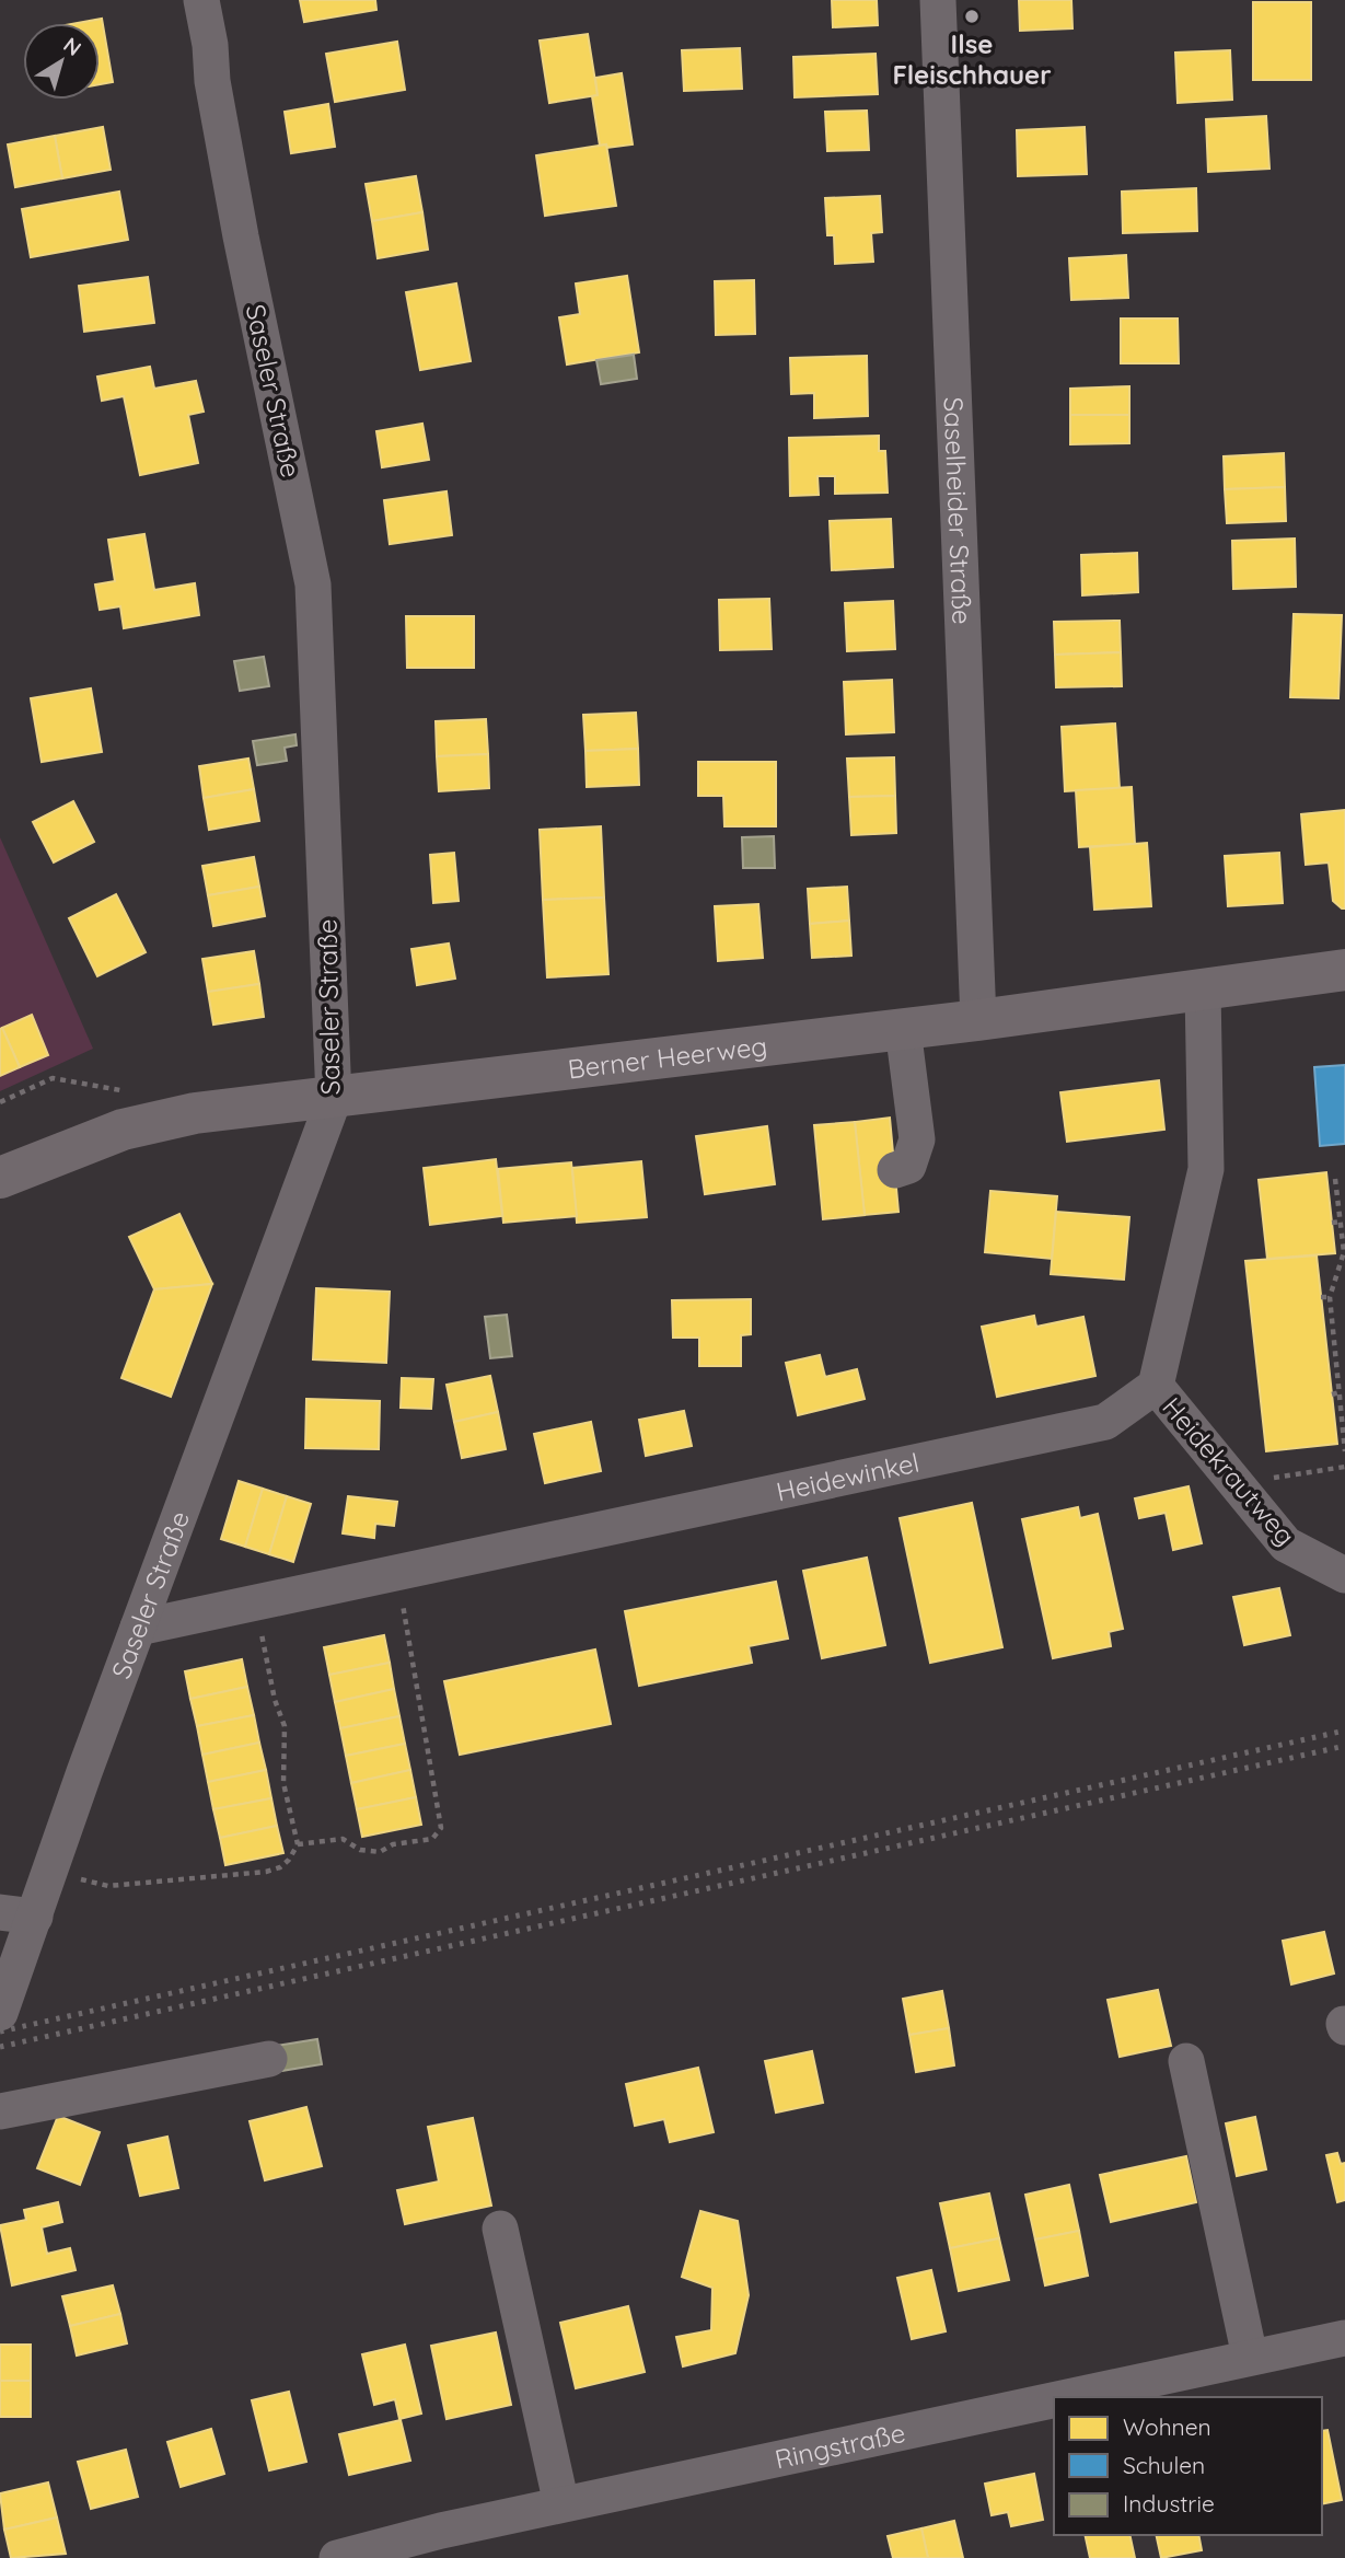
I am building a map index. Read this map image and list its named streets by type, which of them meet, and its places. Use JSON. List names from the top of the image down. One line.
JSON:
{"streets":{"main road":["Berner Heerweg"],"street":["Saseler Straße","Saselheider Straße","Heidekrautweg","Heidewinkel","Ringstraße"]},"crossings":[["Saseler Straße","Berner Heerweg"],["Saseler Straße","Heidewinkel"],["Saselheider Straße","Berner Heerweg"],["Heidekrautweg","Heidewinkel"]],"places":["Ilse Fleischhauer"],"legend":["Wohnen","Schulen","Industrie"],"north":"top right"}
